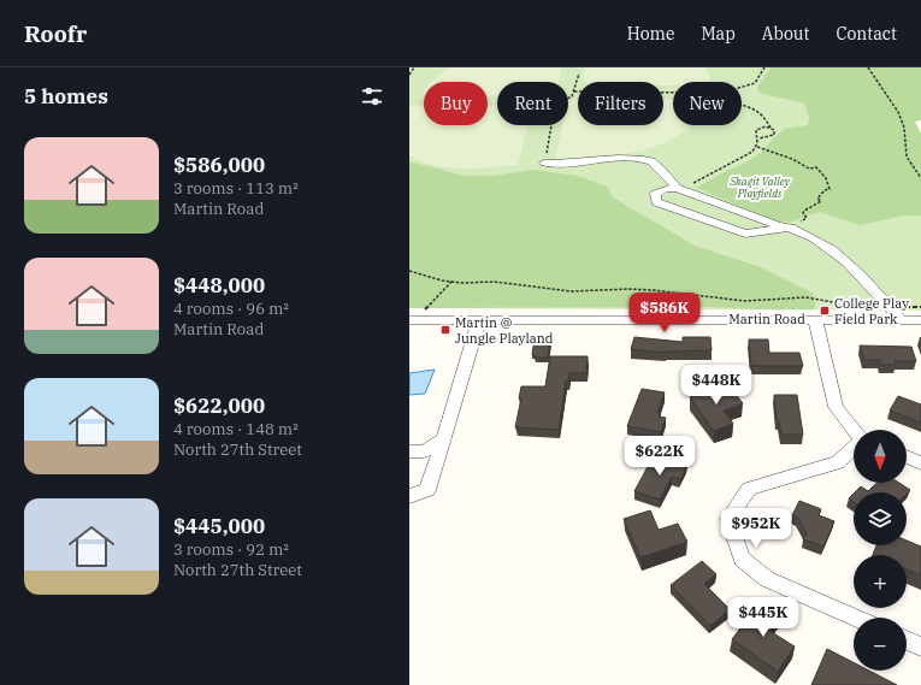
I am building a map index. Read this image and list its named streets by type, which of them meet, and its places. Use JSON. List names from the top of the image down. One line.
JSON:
{"streets":{"street":["Martin Road"]},"parks":["Skagit Valley Playfields"],"places":{"transit":["College Play Field Park","Martin @ Jungle Playland"]},"north":"bottom","page":{"header":"Roofr","nav":["Home","Map","About","Contact"],"heading":"5 homes","chip":["Buy","Rent","Filters","New"],"list":[{"name":"$586,000","note":"3 rooms · 113 m² · Martin Road"},{"name":"$448,000","note":"4 rooms · 96 m² · Martin Road"},{"name":"$622,000","note":"4 rooms · 148 m² · North 27th Street"},{"name":"$445,000","note":"3 rooms · 92 m² · North 27th Street"}],"price":["$586K","$448K","$622K","$952K","$445K"],"map_buttons":["+","−"]}}
